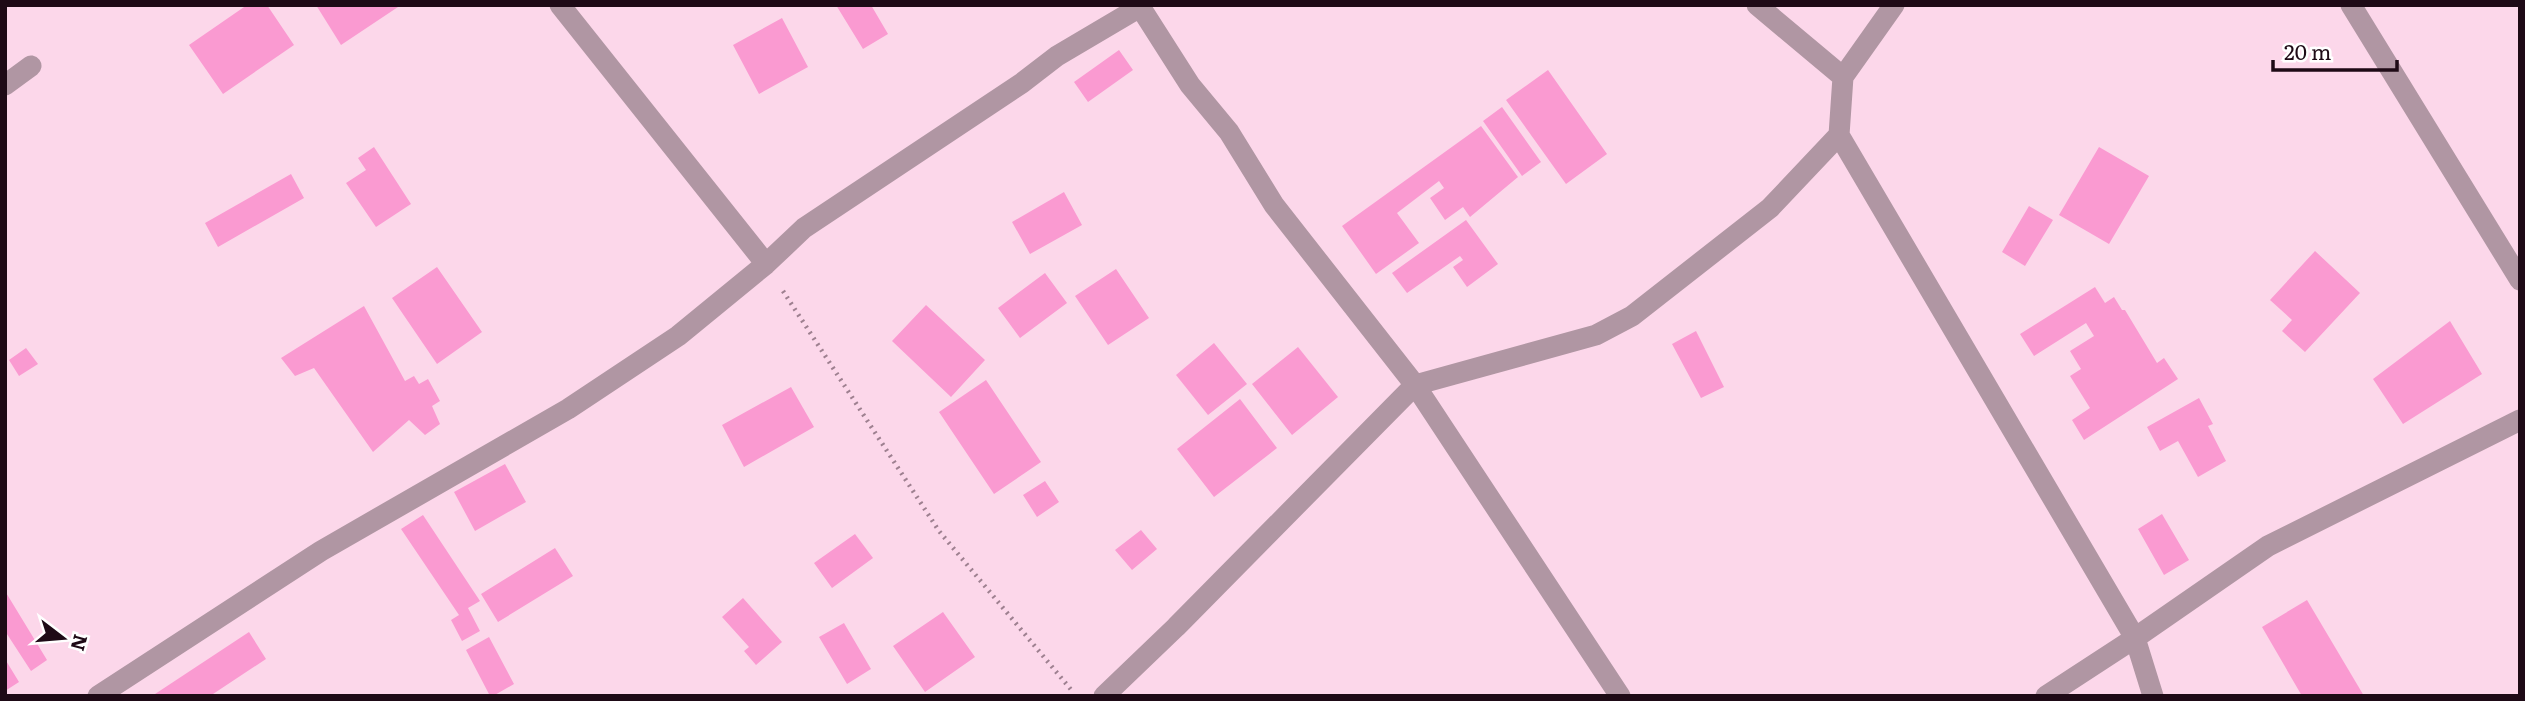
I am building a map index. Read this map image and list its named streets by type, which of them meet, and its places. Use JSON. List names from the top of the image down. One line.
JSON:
{"scale_bar":"20 m","north":"right"}
